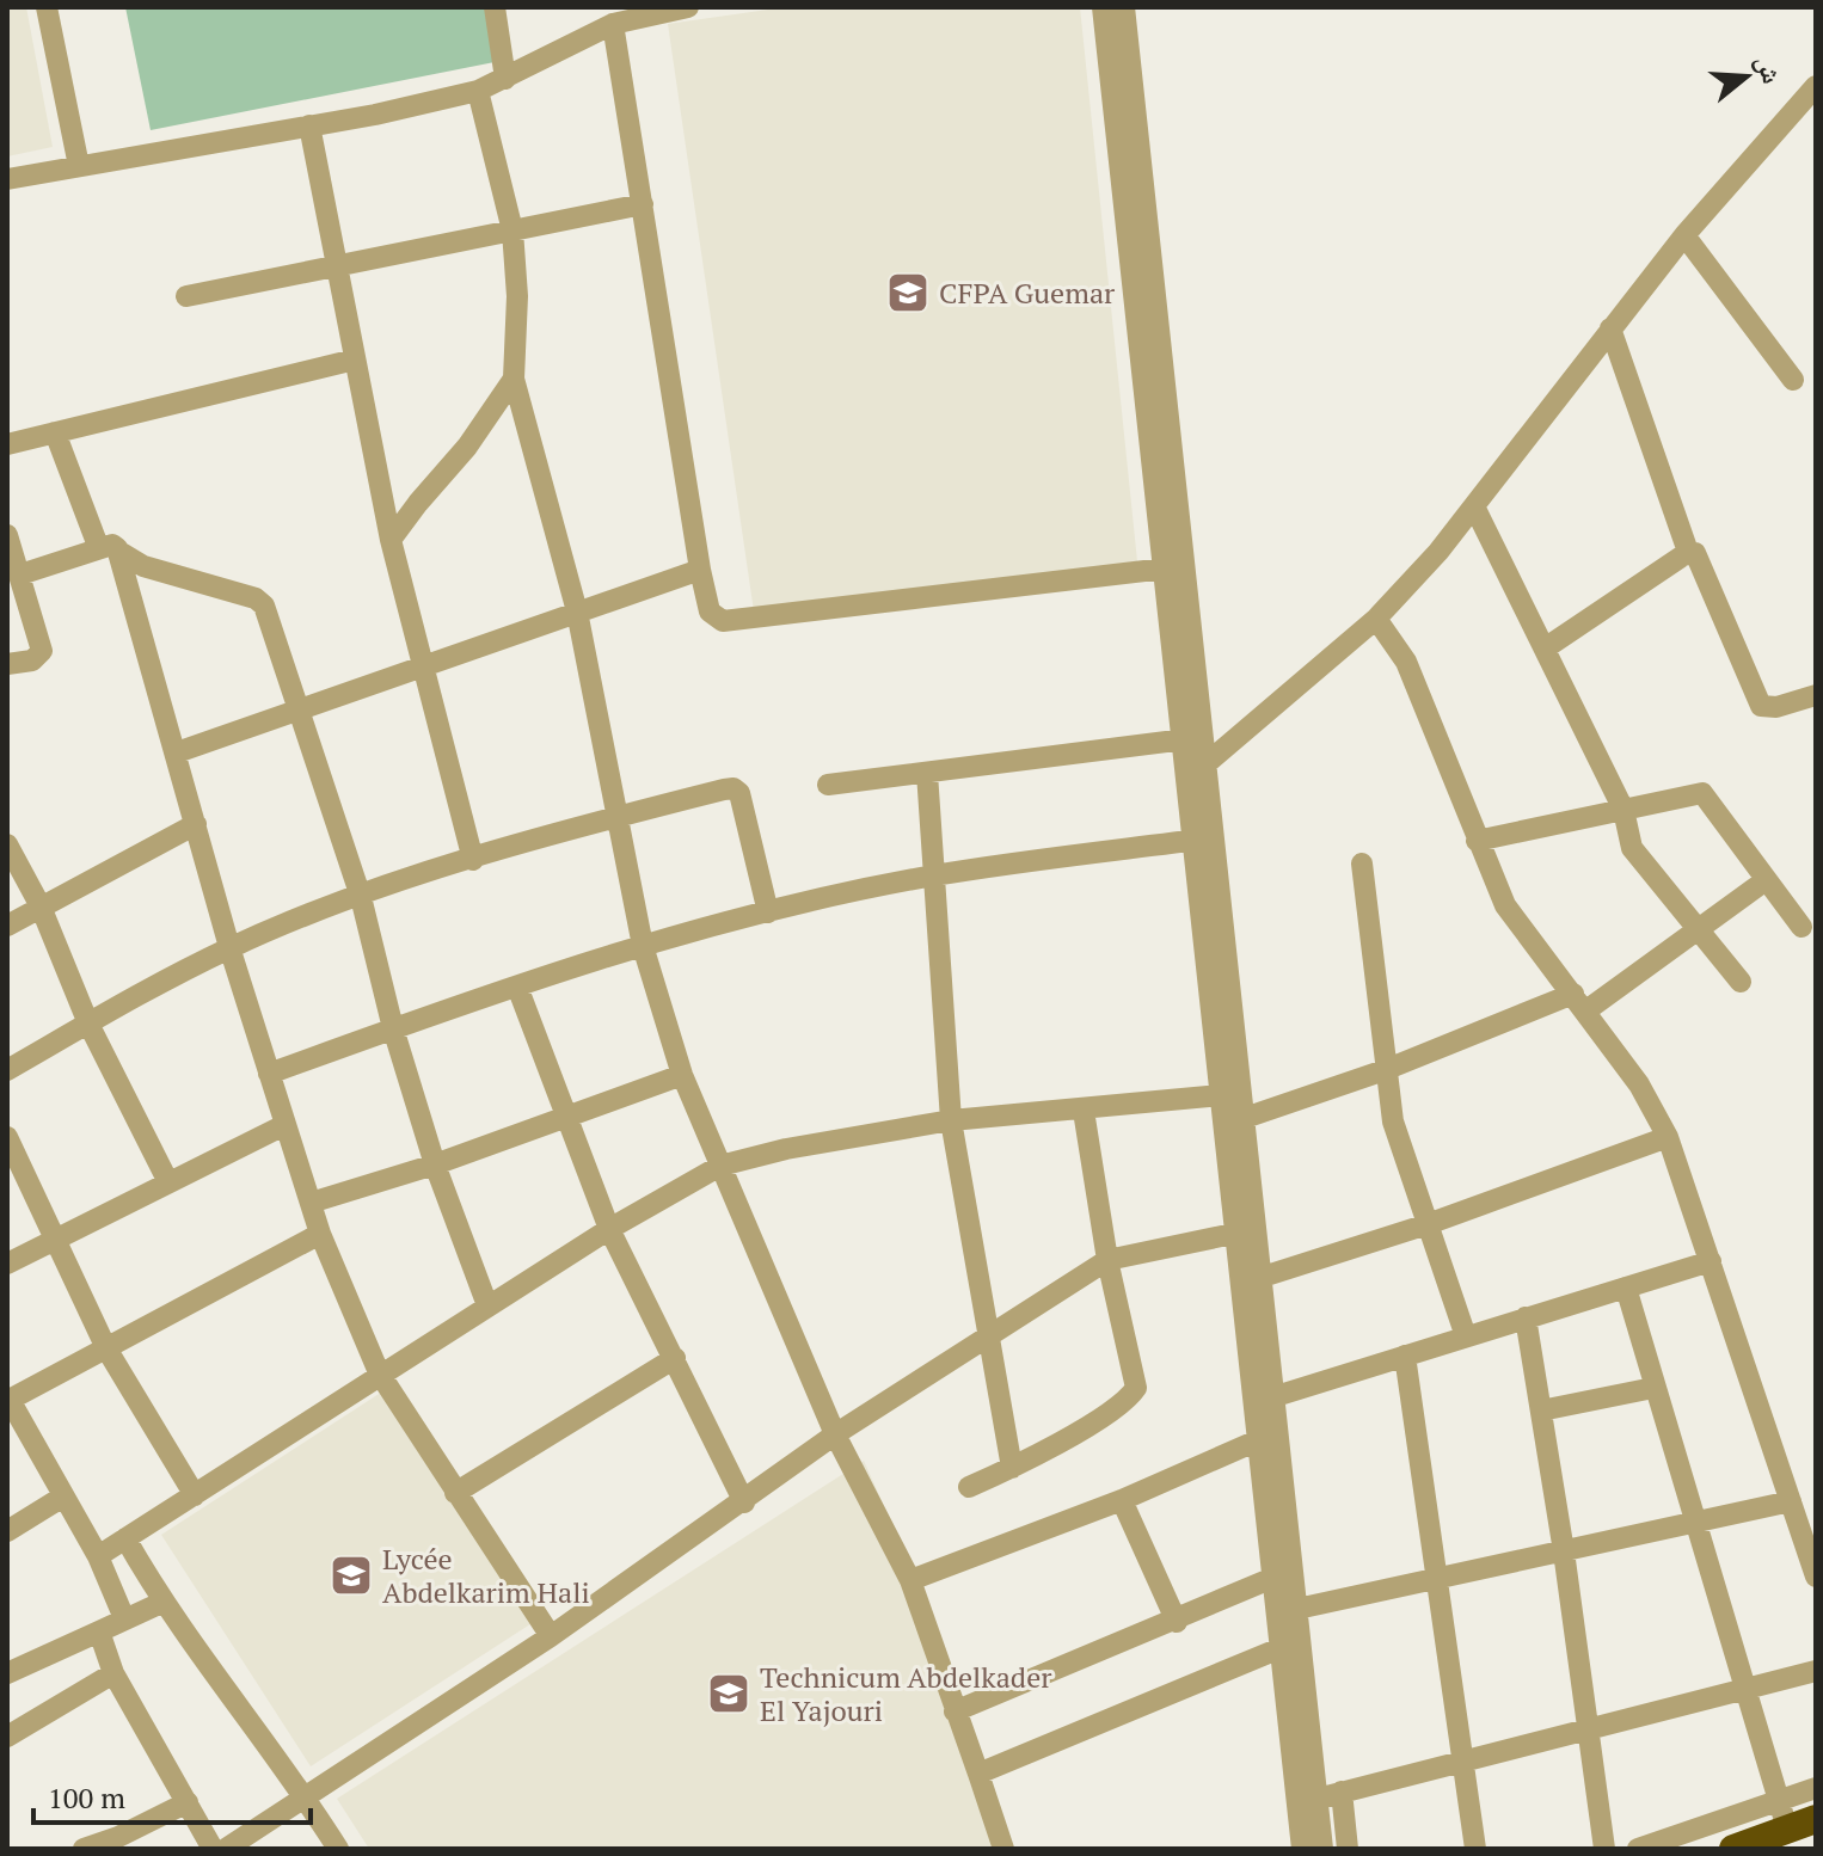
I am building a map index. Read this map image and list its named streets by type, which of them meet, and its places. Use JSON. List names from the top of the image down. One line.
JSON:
{"places":{"school or university":["CFPA Guemar","Lycée Abdelkarim Hali","Technicum Abdelkader El Yajouri"]},"scale_bar":"100 m","north":"right"}
